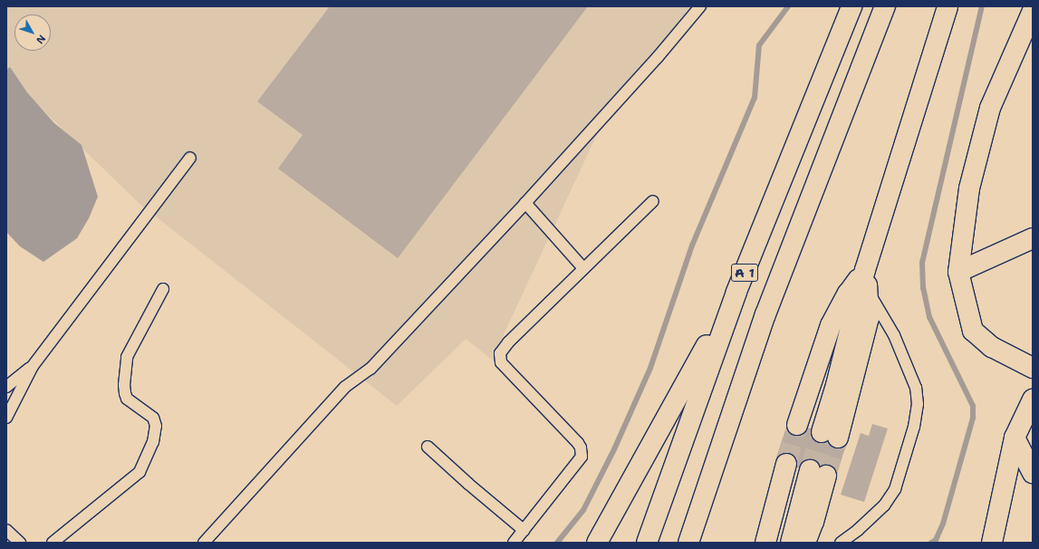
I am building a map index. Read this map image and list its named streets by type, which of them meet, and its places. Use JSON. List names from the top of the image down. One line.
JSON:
{"streets":{"main road":["A 1"]},"north":"bottom right"}
